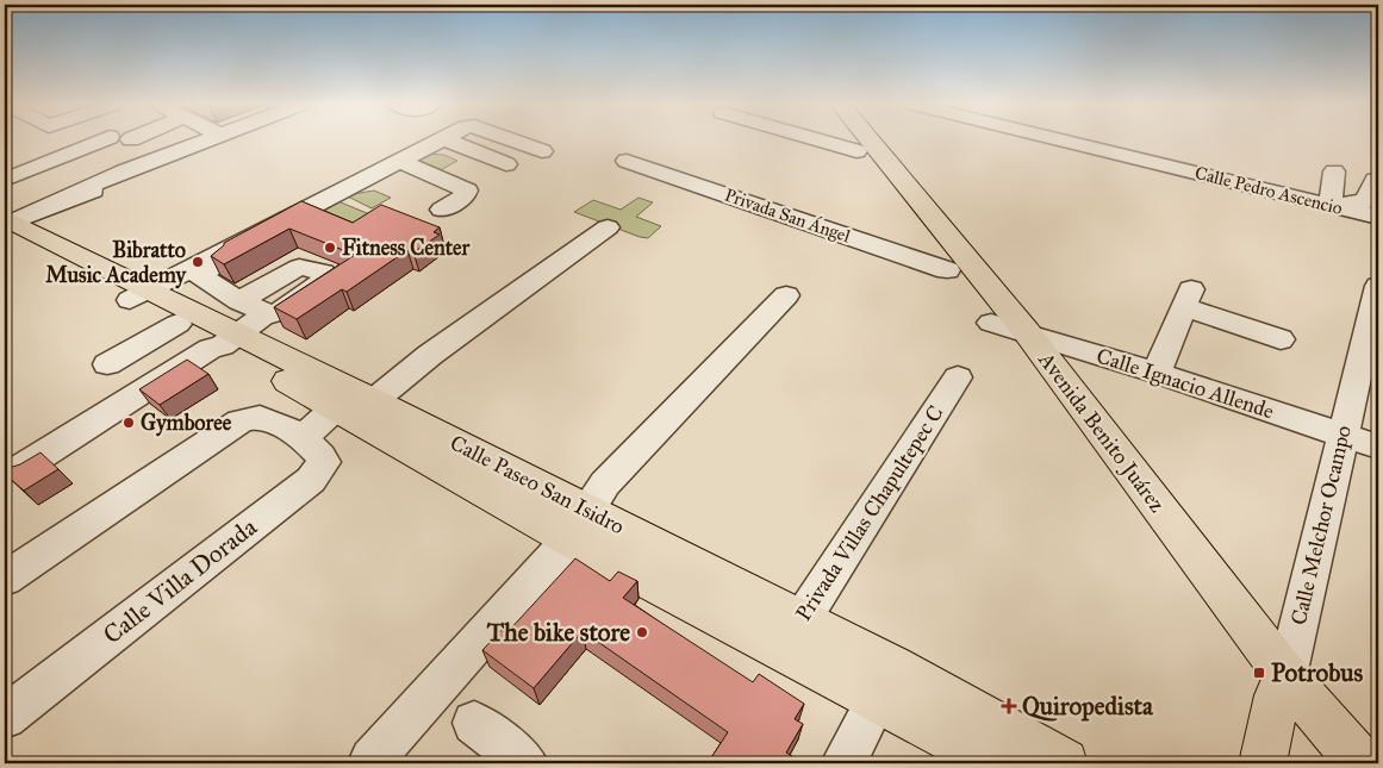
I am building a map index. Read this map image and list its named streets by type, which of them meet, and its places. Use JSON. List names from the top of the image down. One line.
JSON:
{"streets":{"main road":["Avenida Benito Juárez","Calle Paseo San Isidro","Calle Melchor Ocampo"],"street":["Calle Pedro Ascencio","Privada San Ángel","Calle Ignacio Allende","Privada Villas Chapultepec C","Calle Villa Dorada"]},"crossings":[["Privada San Ángel","Avenida Benito Juárez"],["Calle Ignacio Allende","Avenida Benito Juárez"],["Calle Ignacio Allende","Calle Melchor Ocampo"],["Avenida Benito Juárez","Calle Melchor Ocampo"],["Calle Paseo San Isidro","Privada Villas Chapultepec C"]],"places":{"other":["Fitness Center","Bibratto Music Academy","Gymboree","The bike store"],"transit":["Potrobus"],"health":["Quiropedista"]}}
